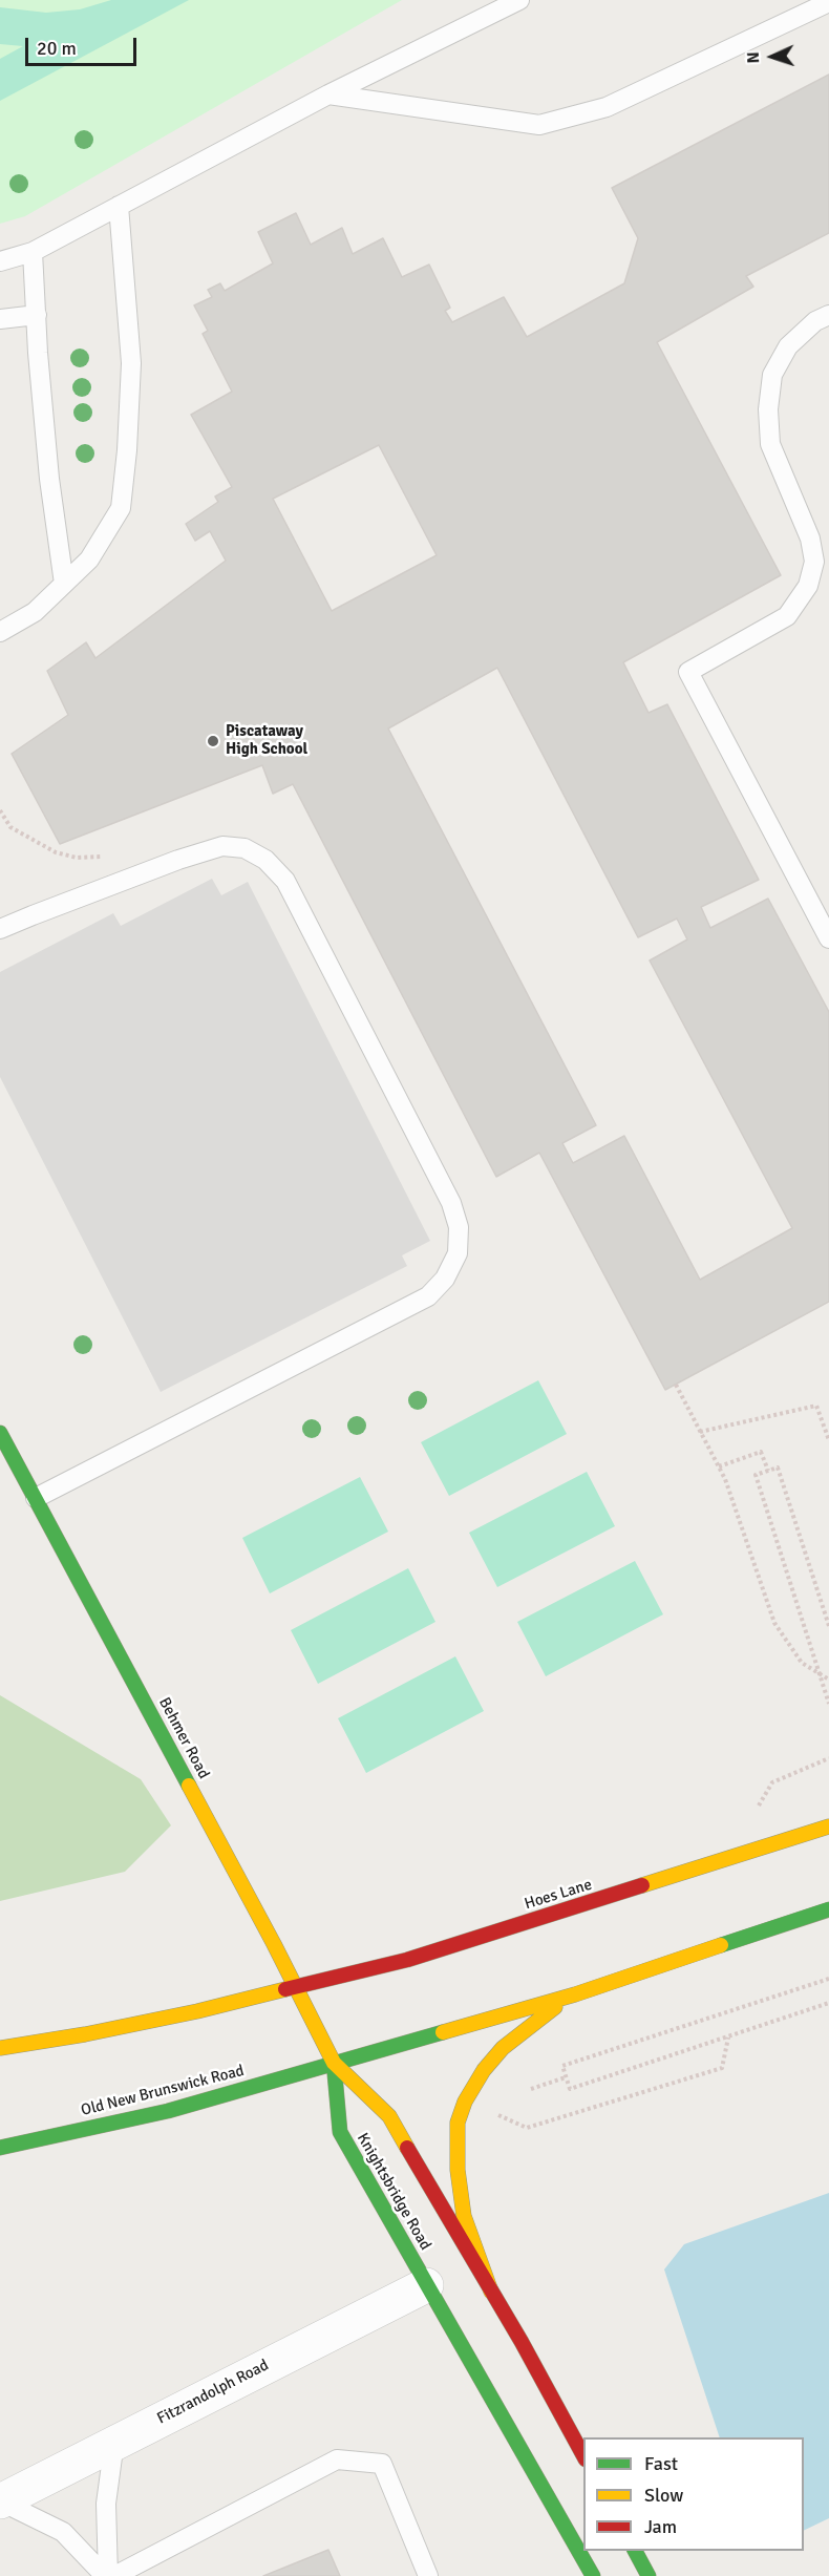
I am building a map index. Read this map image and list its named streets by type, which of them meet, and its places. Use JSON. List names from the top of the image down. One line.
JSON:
{"streets":{"main road":["Behmer Road","Hoes Lane","Old New Brunswick Road","Knightsbridge Road"],"street":["Fitzrandolph Road"]},"crossings":[["Behmer Road","Hoes Lane"],["Behmer Road","Old New Brunswick Road"],["Behmer Road","Knightsbridge Road"],["Old New Brunswick Road","Knightsbridge Road"],["Knightsbridge Road","Fitzrandolph Road"]],"places":["Piscataway High School"],"legend":["Fast","Slow","Jam"],"scale_bar":"20 m","north":"left"}
